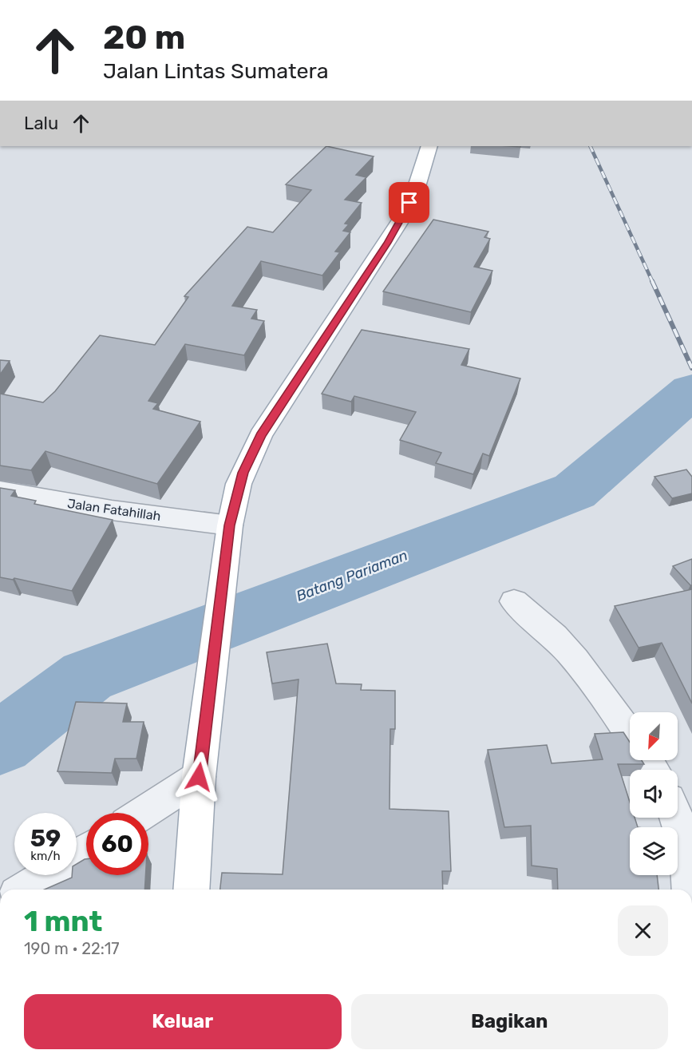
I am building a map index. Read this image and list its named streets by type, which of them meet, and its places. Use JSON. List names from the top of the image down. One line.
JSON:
{"streets":{"street":["Jalan Fatahillah"]},"water":["Batang Pariaman"],"north":"bottom left","page":{"turn":["20 m","Jalan Lintas Sumatera"],"then":"Lalu","speed":"59 km/h","limit":"60","heading":["1 mnt","190 m · 22:17"],"buttons":["Keluar","Bagikan"]}}
